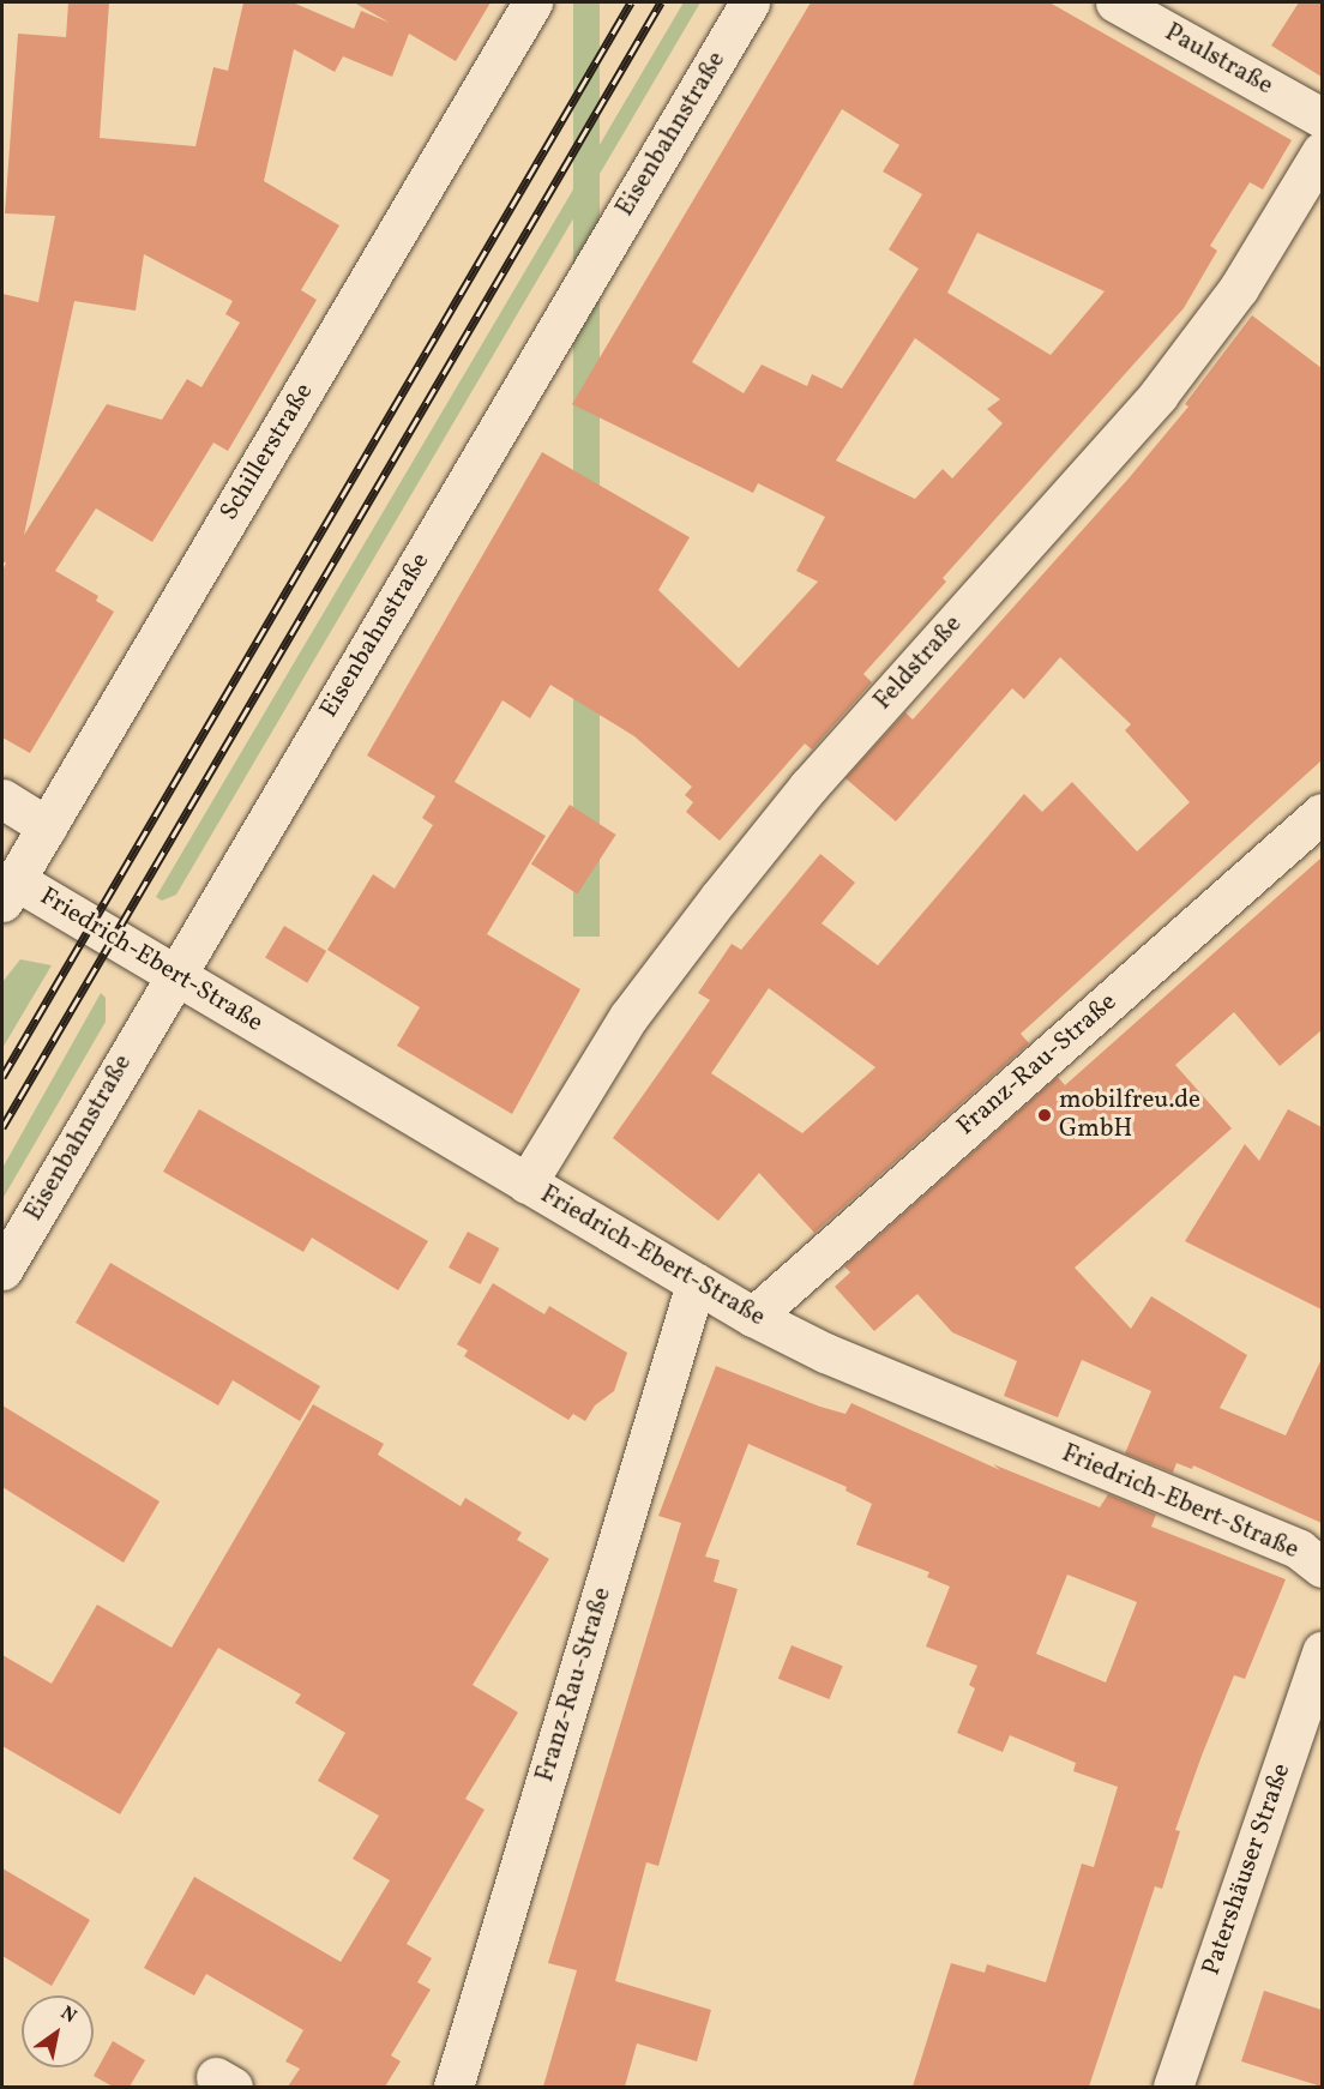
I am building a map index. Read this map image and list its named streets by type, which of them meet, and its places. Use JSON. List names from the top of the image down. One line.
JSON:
{"streets":{"street":["Paulstraße","Eisenbahnstraße","Schillerstraße","Feldstraße","Friedrich-Ebert-Straße","Franz-Rau-Straße","Patershäuser Straße"]},"crossings":[["Eisenbahnstraße","Friedrich-Ebert-Straße"],["Schillerstraße","Friedrich-Ebert-Straße"],["Feldstraße","Friedrich-Ebert-Straße"],["Friedrich-Ebert-Straße","Franz-Rau-Straße"]],"places":["mobilfreu.de GmbH"],"north":"top right"}
